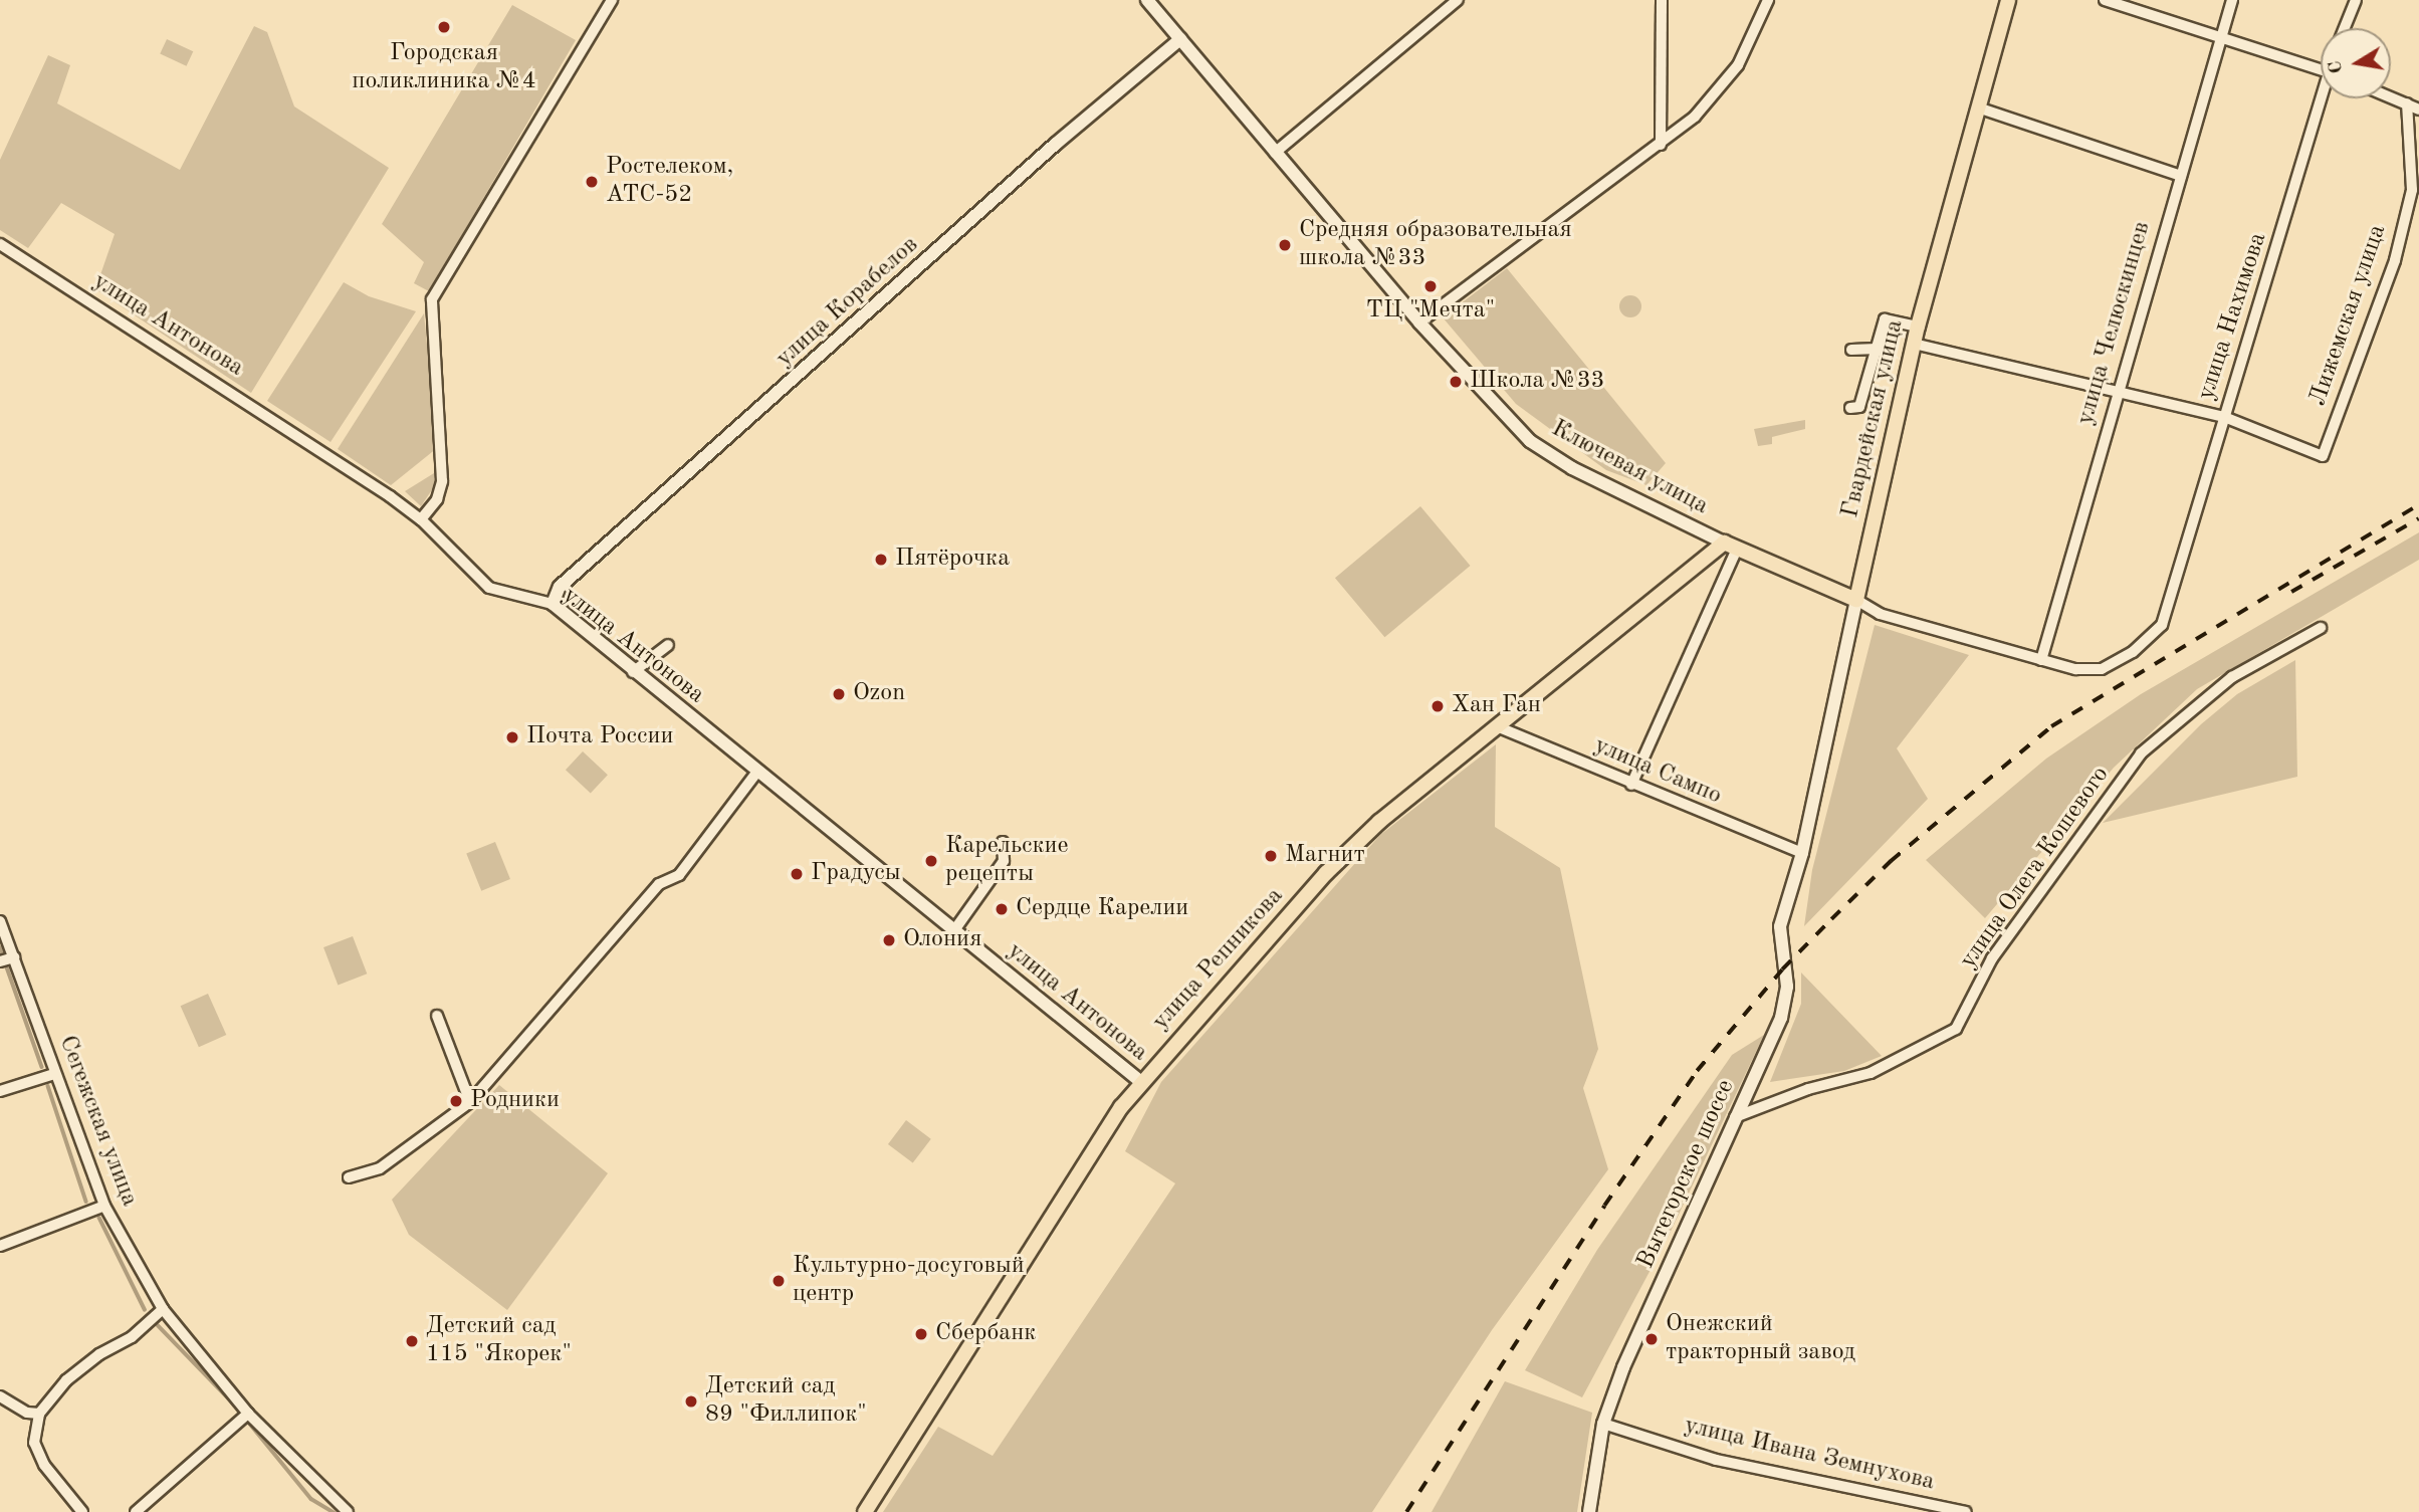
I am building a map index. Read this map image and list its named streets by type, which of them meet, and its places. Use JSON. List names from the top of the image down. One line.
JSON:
{"streets":{"main road":["улица Корабелов","улица Антонова","Гвардейская улица","Ключевая улица","улица Репникова","Вытегорское шоссе"],"street":["Лижемская улица","улица Нахимова","улица Челюскинцев","улица Сампо","улица Олега Кошевого","Сегежская улица","улица Ивана Земнухова"]},"crossings":[["улица Корабелов","улица Антонова"],["улица Корабелов","Ключевая улица"],["Лижемская улица","улица Нахимова"],["улица Нахимова","улица Челюскинцев"],["улица Нахимова","Гвардейская улица"],["улица Нахимова","Ключевая улица"],["улица Антонова","улица Репникова"],["Гвардейская улица","Ключевая улица"],["Гвардейская улица","улица Сампо"],["Гвардейская улица","Вытегорское шоссе"],["Ключевая улица","улица Репникова"],["улица Сампо","улица Репникова"],["улица Сампо","Вытегорское шоссе"],["улица Олега Кошевого","Вытегорское шоссе"],["Вытегорское шоссе","улица Ивана Земнухова"]],"places":["Городская поликлиника №4","Ростелеком, АТС-52","Средняя образовательная школа №33","ТЦ \"Мечта\"","Школа №33","Пятёрочка","Ozon","Хан Ган","Почта России","Магнит","Карельские рецепты","Градусы","Сердце Карелии","Олония","Родники","Культурно-досуговый центр","Сбербанк","Онежский тракторный завод","Детский сад 115 \"Якорек\"","Детский сад 89 \"Филлипок\""],"north":"left"}
